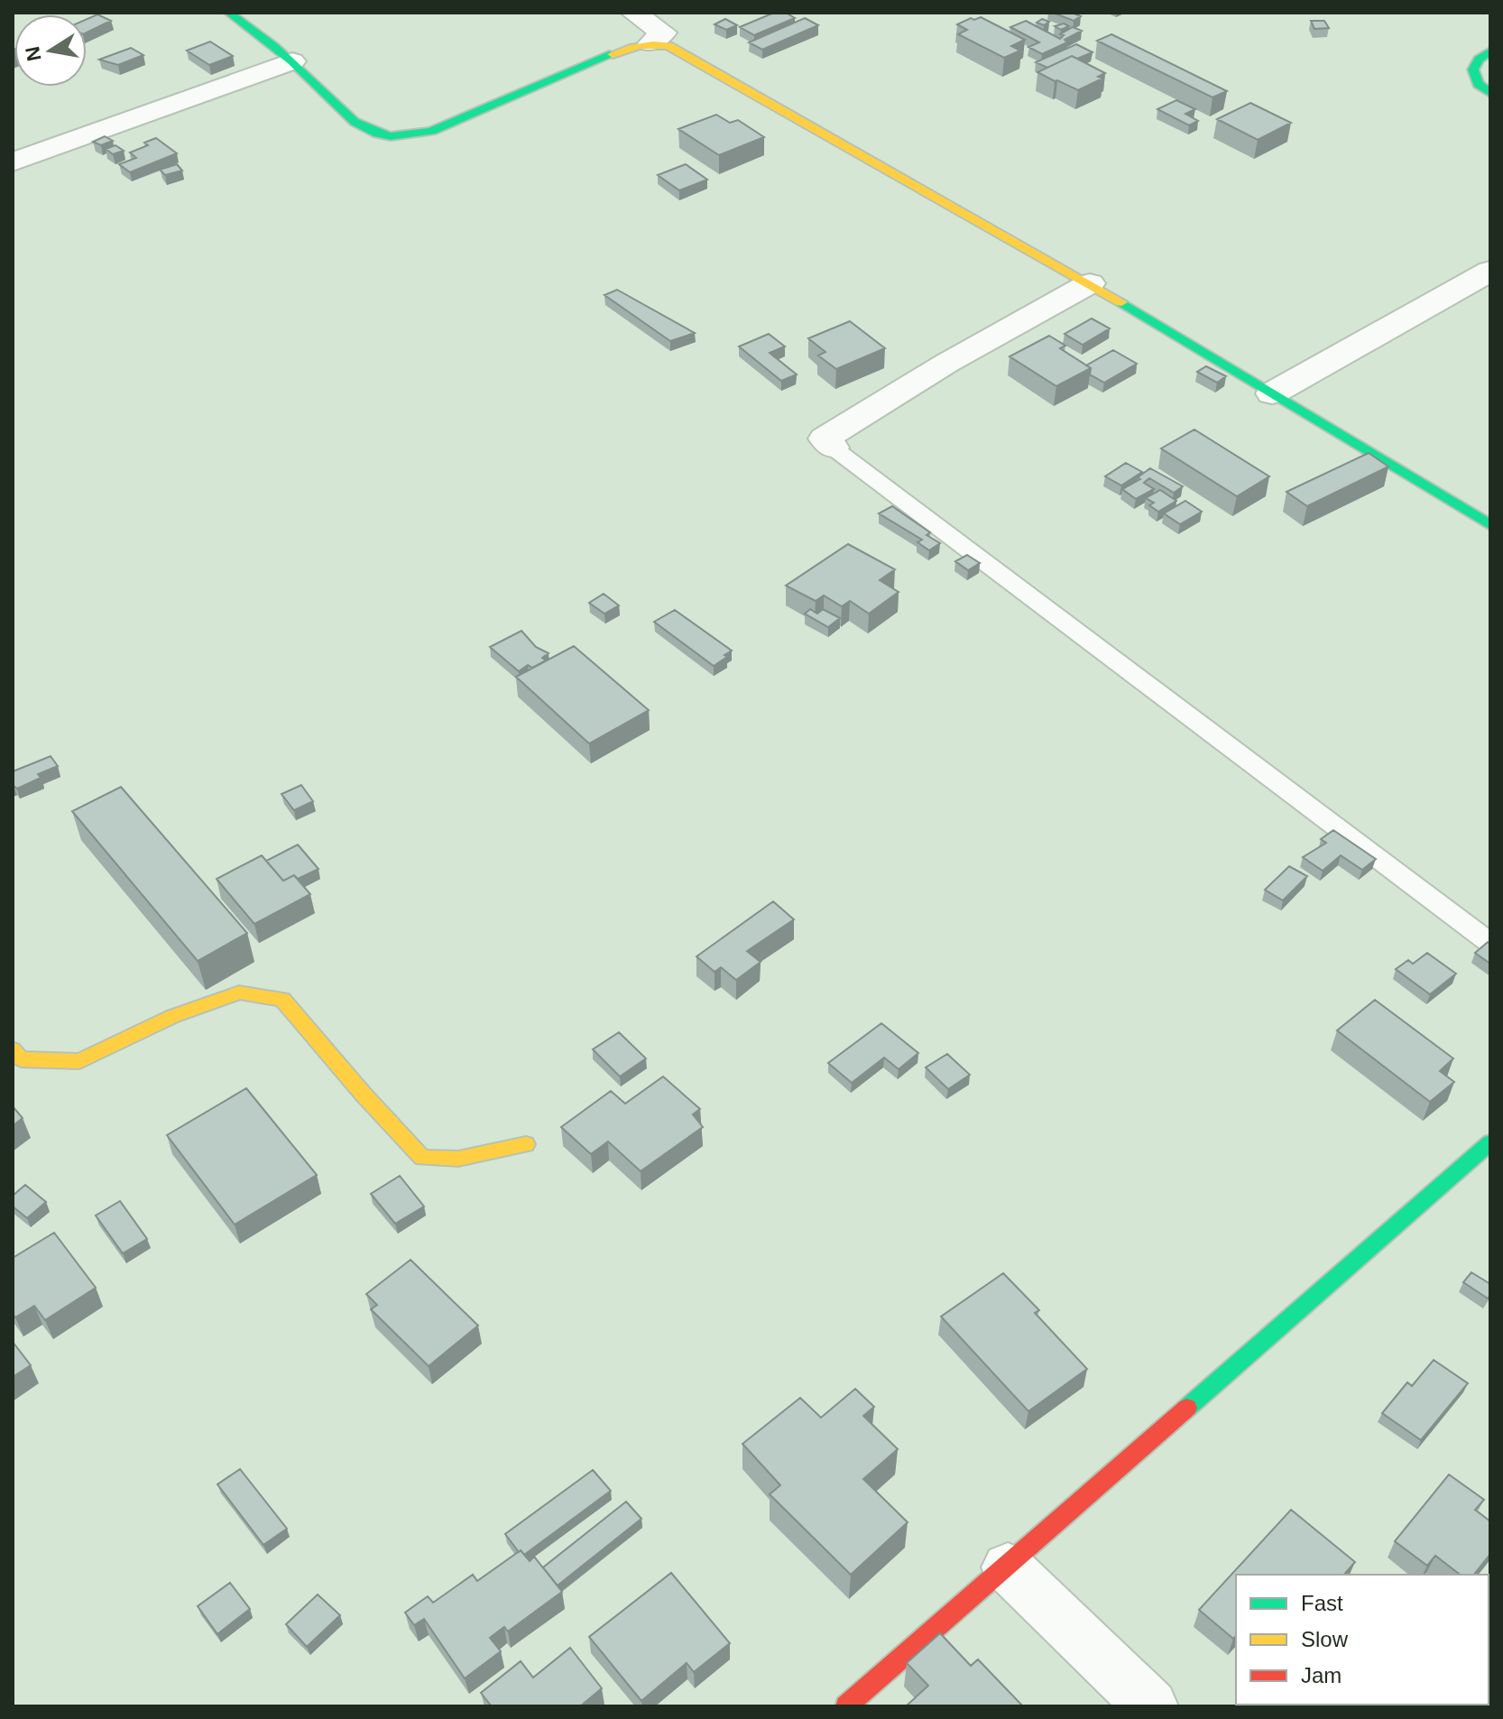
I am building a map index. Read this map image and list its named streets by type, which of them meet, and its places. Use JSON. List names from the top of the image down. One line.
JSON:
{"legend":["Fast","Slow","Jam"],"north":"left"}
